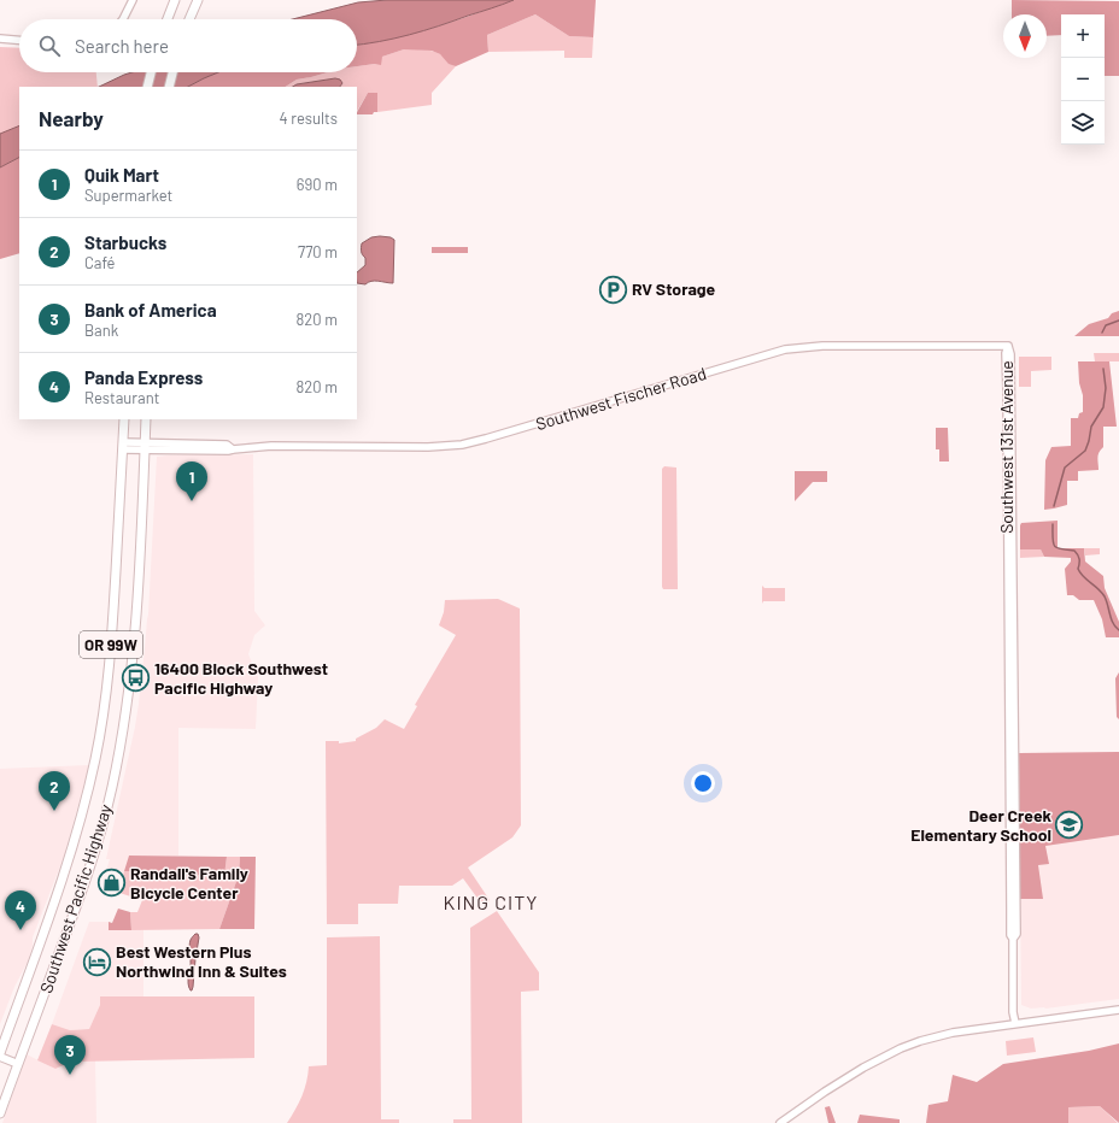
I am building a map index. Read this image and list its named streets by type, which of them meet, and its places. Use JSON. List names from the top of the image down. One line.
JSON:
{"streets":{"highway":["OR 99W","Southwest Pacific Highway"],"street":["Southwest Fischer Road","Southwest 131st Avenue"]},"crossings":[["Southwest Fischer Road","Southwest 131st Avenue"],["Southwest Fischer Road","Southwest Pacific Highway"]],"districts":["KING CITY"],"places":{"parking":["RV Storage"],"bus stop":["16400 Block Southwest Pacific Highway"],"school or university":["Deer Creek Elementary School"],"shop":["Randall's Family Bicycle Center"],"hotel":["Best Western Plus Northwind Inn & Suites"]},"north":"bottom","page":{"map_buttons":["+","−"],"search":"Search here","heading":["Nearby","4 results"],"list":[{"mark":"1","name":"Quik Mart","note":"Supermarket","value":"690 m"},{"mark":"2","name":"Starbucks","note":"Café","value":"770 m"},{"mark":"3","name":"Bank of America","note":"Bank","value":"820 m"},{"mark":"4","name":"Panda Express","note":"Restaurant","value":"820 m"}],"pins":["1","2","4","3"]}}
